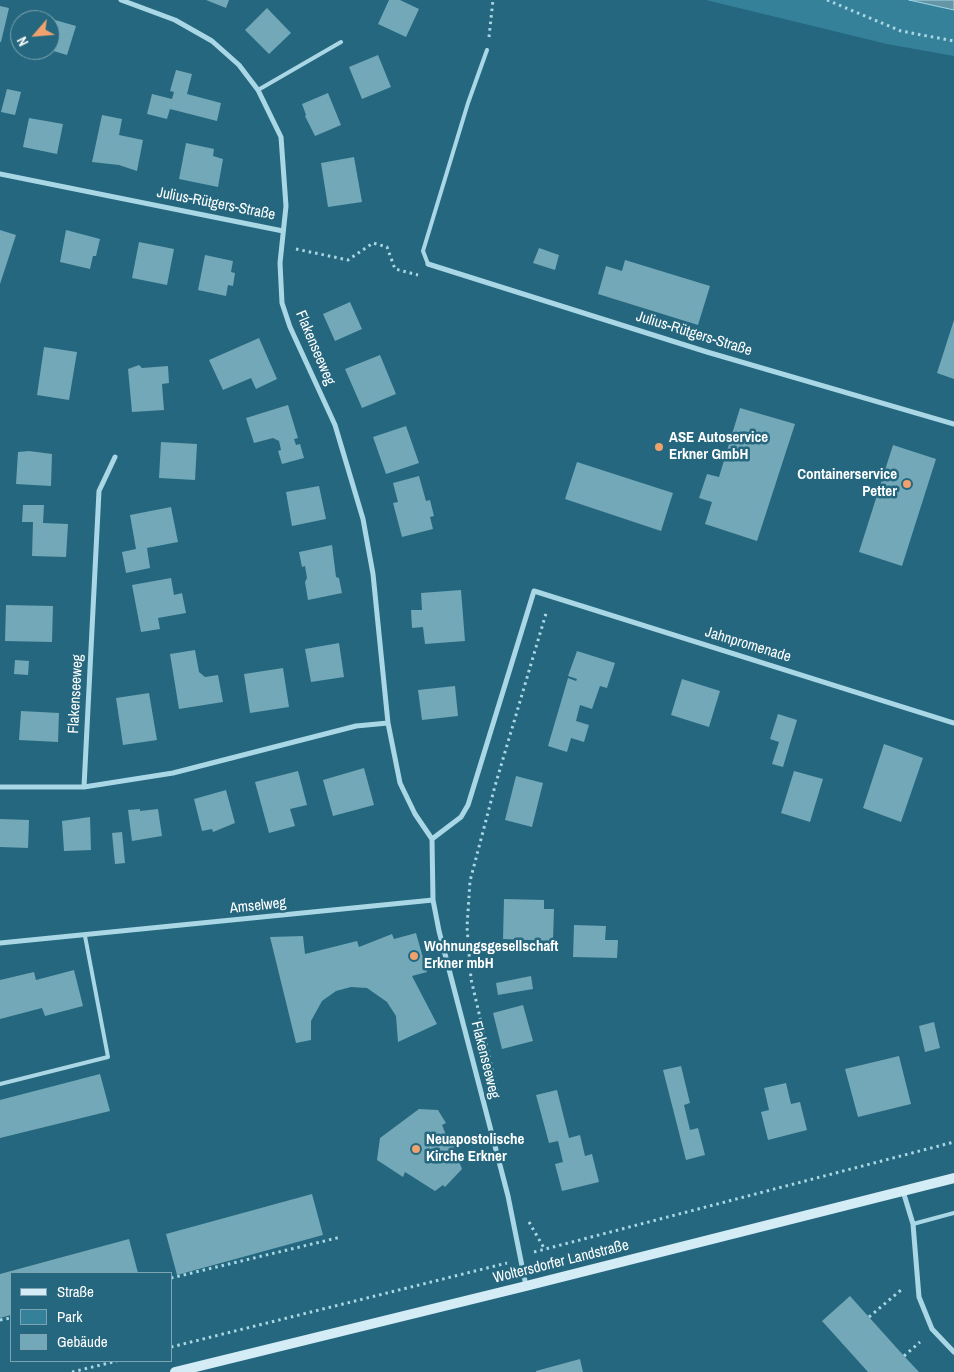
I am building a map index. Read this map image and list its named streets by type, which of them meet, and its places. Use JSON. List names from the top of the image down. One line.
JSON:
{"streets":{"main road":["Woltersdorfer Landstraße"],"street":["Julius-Rütgers-Straße","Flakenseeweg","Jahnpromenade","Amselweg"]},"crossings":[["Julius-Rütgers-Straße","Flakenseeweg"],["Flakenseeweg","Jahnpromenade"],["Flakenseeweg","Amselweg"],["Flakenseeweg","Woltersdorfer Landstraße"]],"places":["ASE Autoservice Erkner GmbH","Containerservice Petter","Wohnungsgesellschaft Erkner mbH","Neuapostolische Kirche Erkner"],"legend":["Straße","Park","Gebäude"],"north":"bottom left"}
